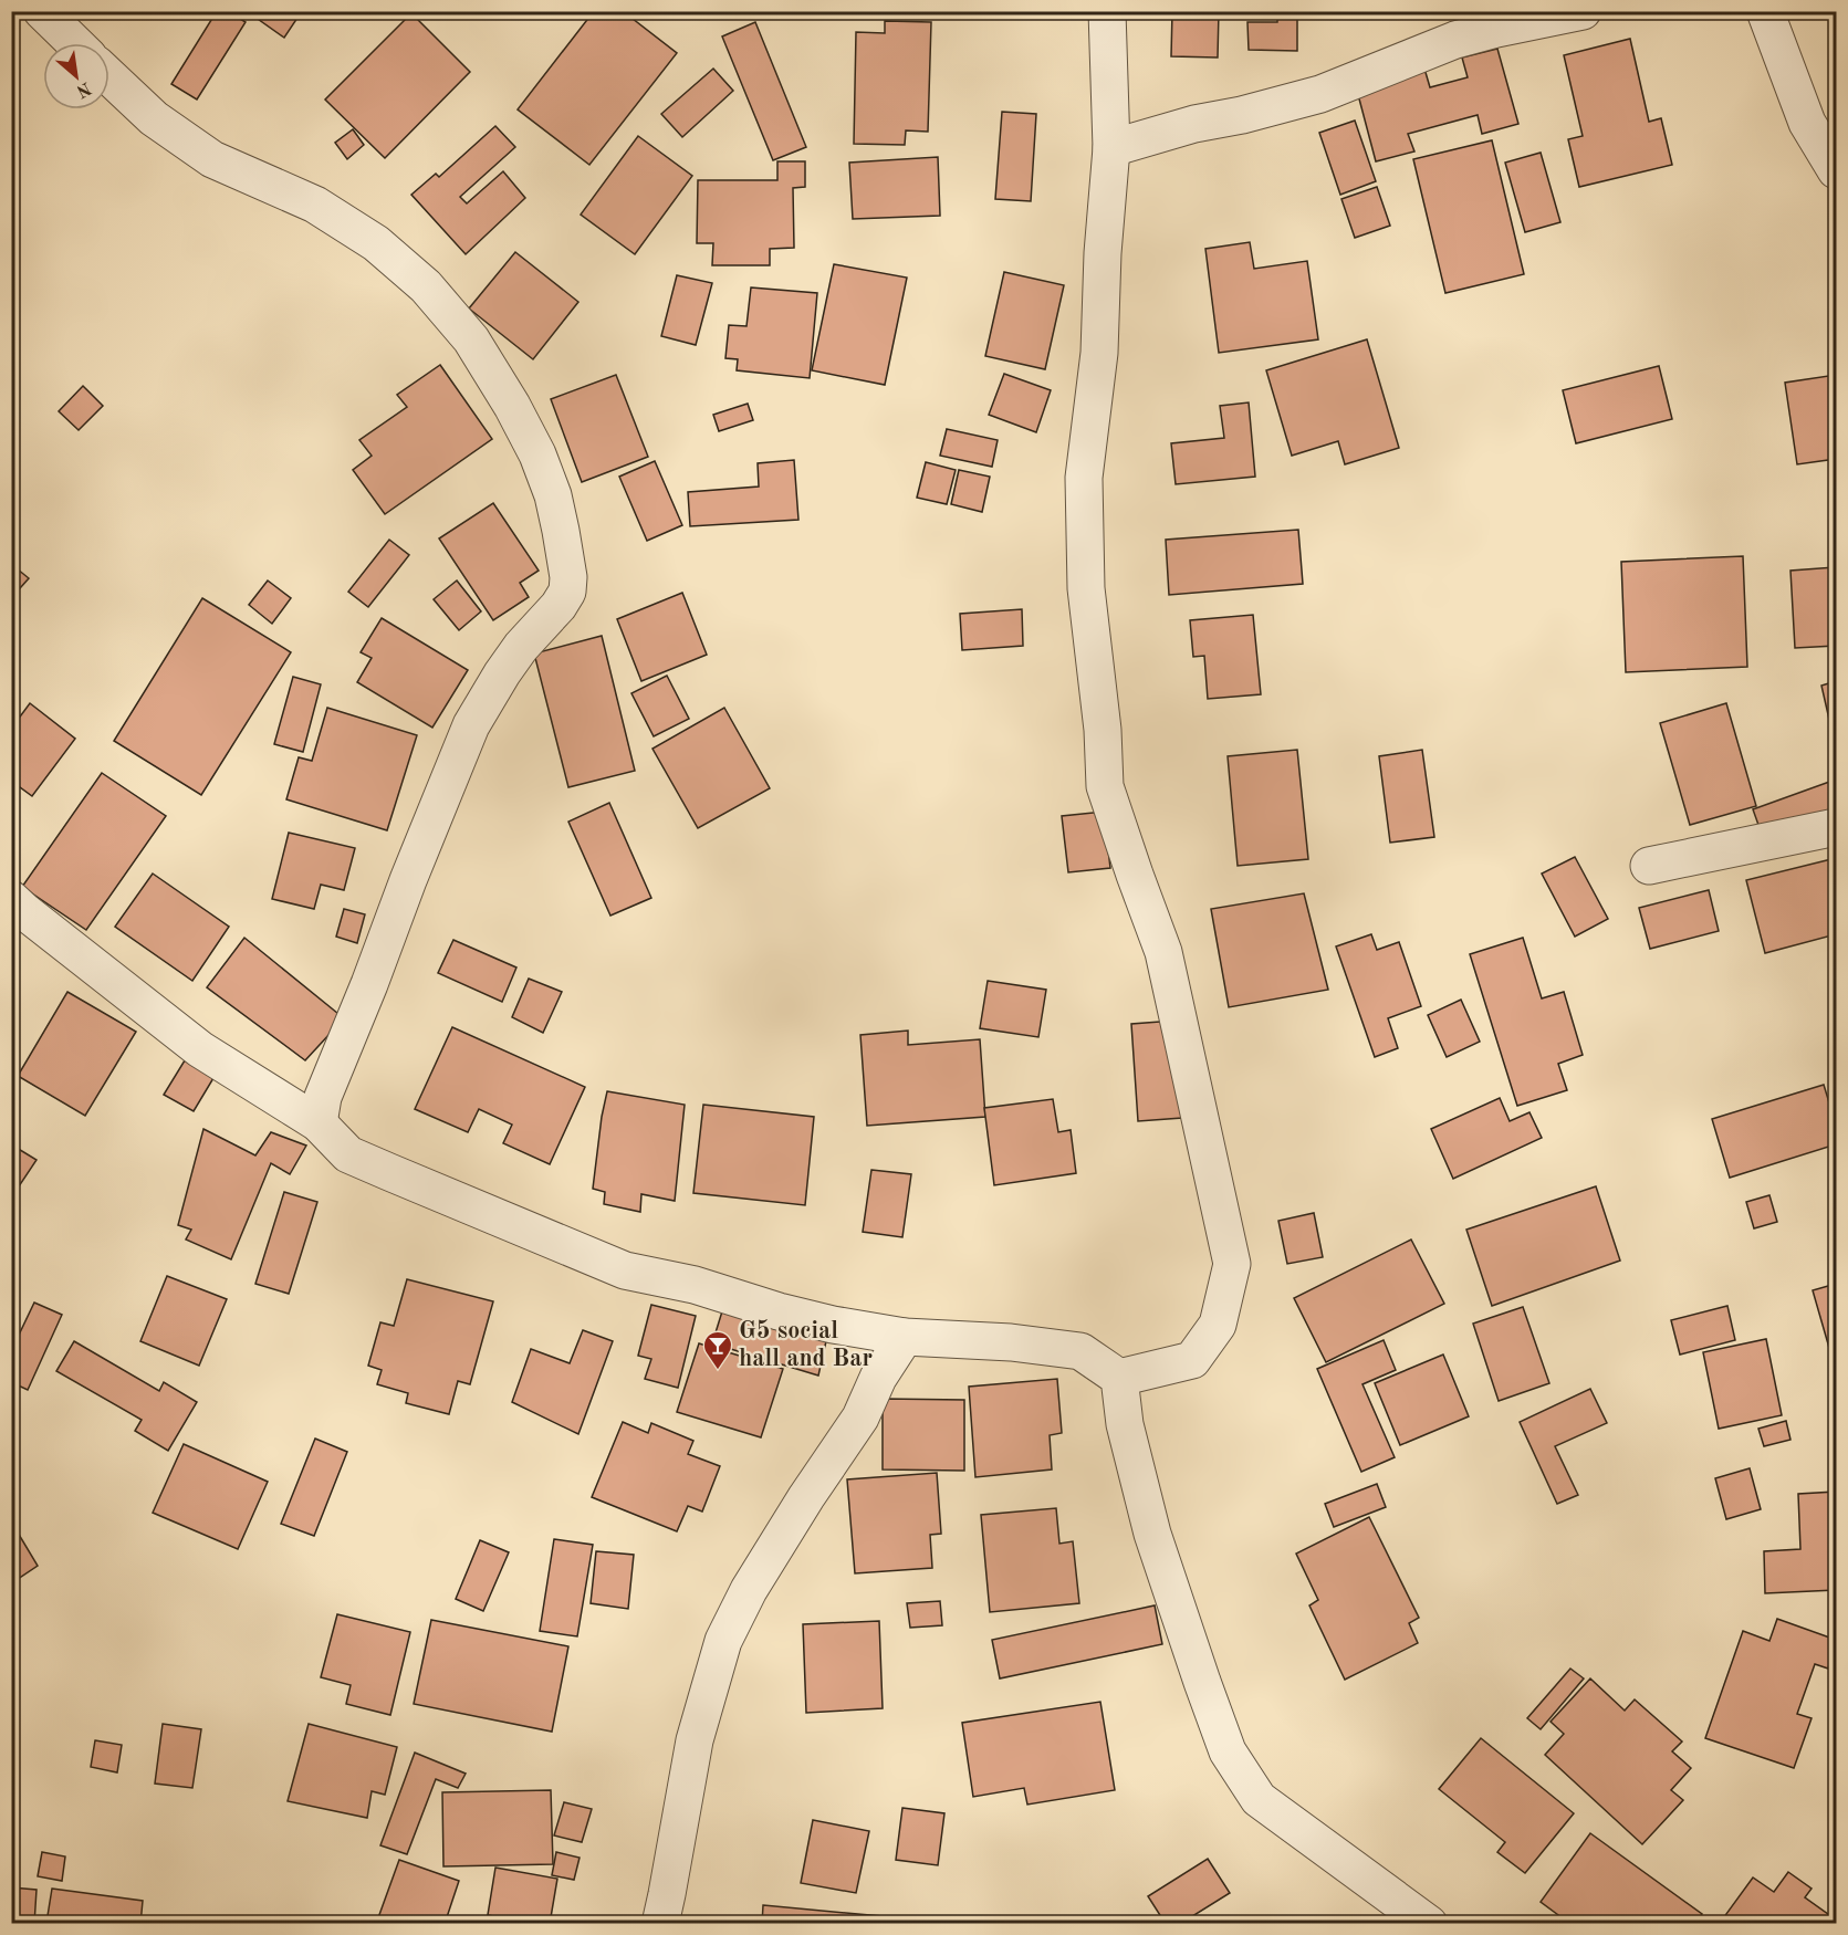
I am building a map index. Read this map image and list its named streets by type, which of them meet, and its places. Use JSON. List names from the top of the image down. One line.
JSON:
{"places":{"bar":["G5 social hall and Bar"]},"north":"bottom right"}
